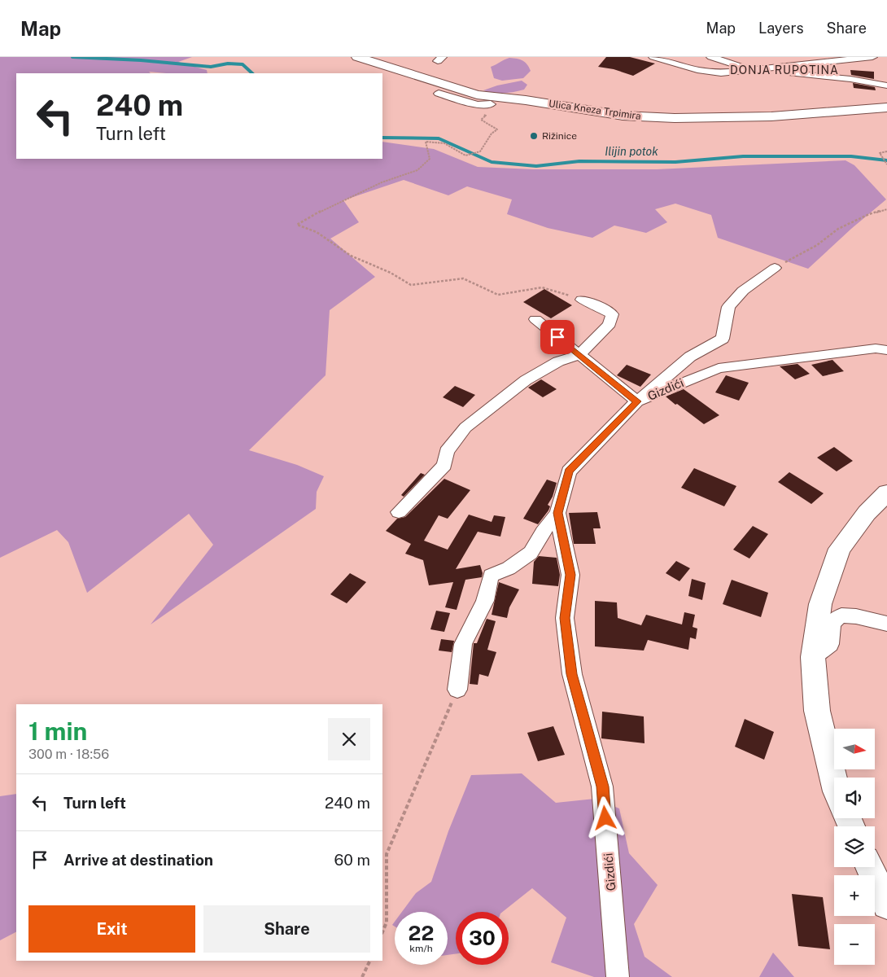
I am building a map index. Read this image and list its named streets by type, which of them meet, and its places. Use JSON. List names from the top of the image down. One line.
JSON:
{"streets":{"main road":["Ulica Kneza Trpimira"],"street":["Gizdići"]},"districts":["DONJA RUPOTINA"],"water":["Ilijin potok"],"places":["Rižinice"],"north":"right","page":{"header":"Map","nav":["Map","Layers","Share"],"turn":["240 m","Turn left"],"heading":["1 min","300 m · 18:56"],"map_buttons":["+","−"],"list":[{"name":"Turn left","value":"240 m"},{"name":"Arrive at destination","value":"60 m"}],"buttons":["Exit","Share"],"speed":"22 km/h","limit":"30"}}
